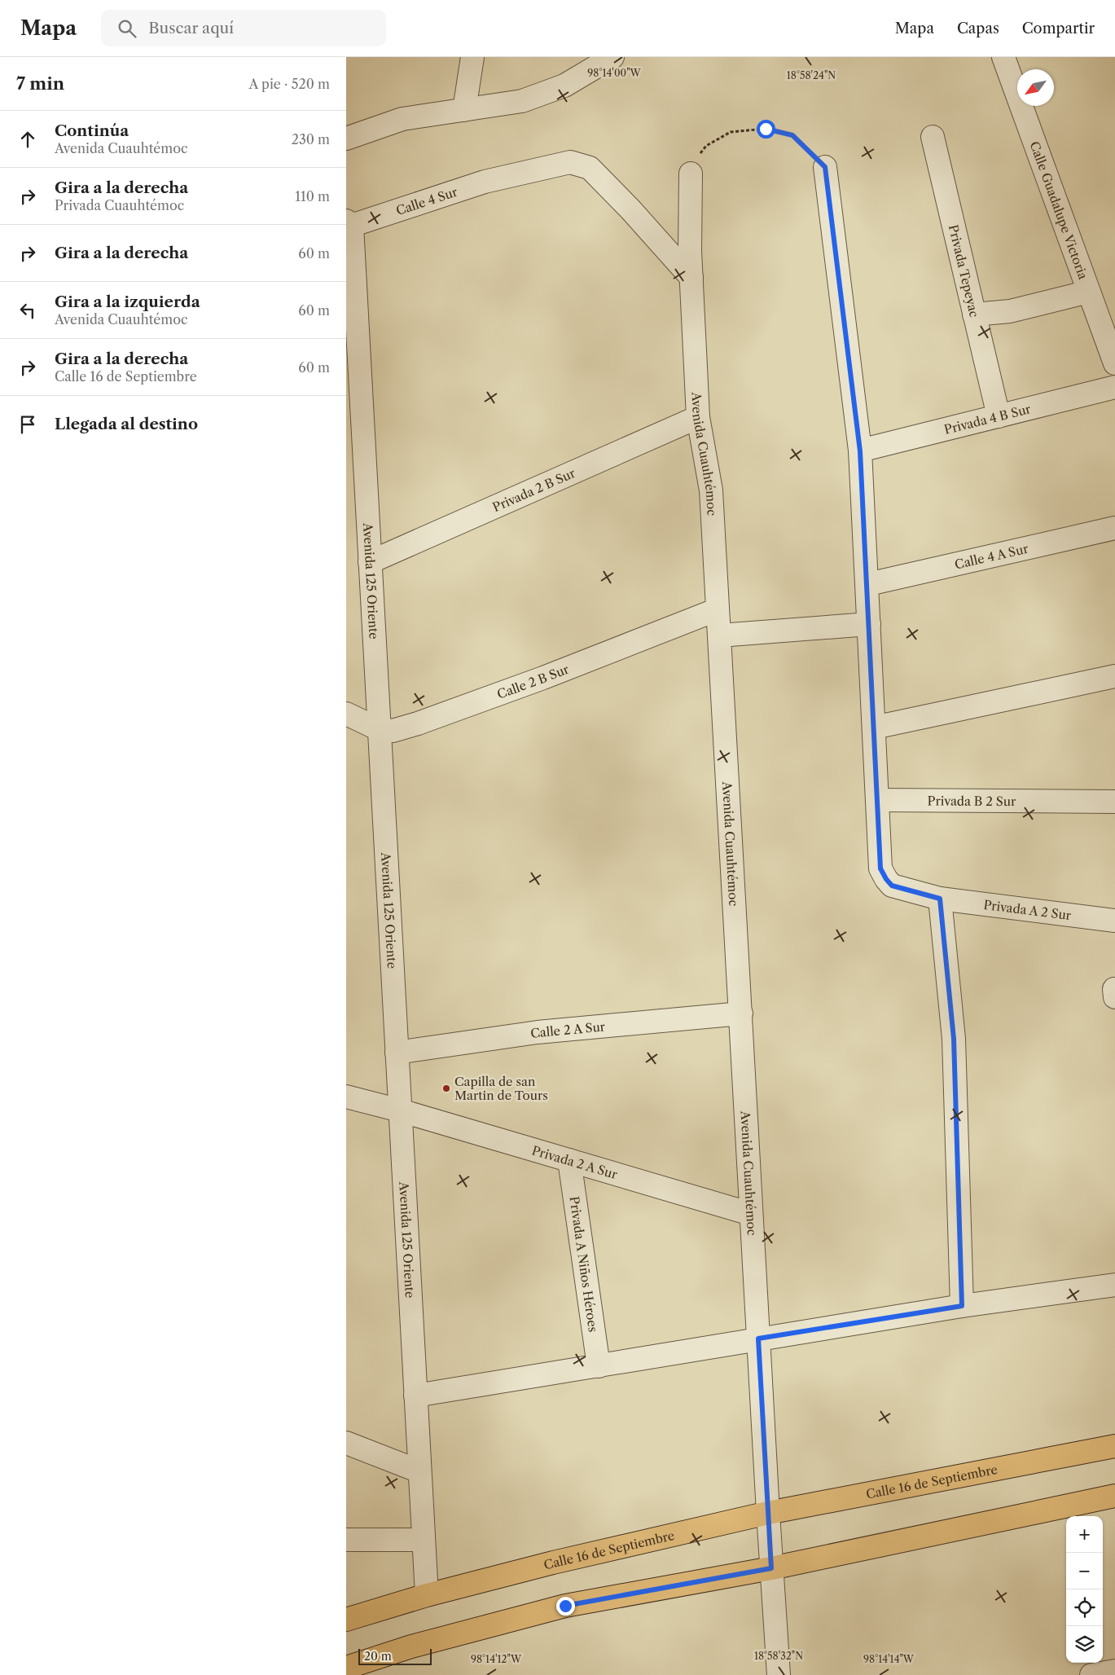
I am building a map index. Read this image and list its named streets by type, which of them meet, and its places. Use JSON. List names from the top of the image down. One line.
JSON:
{"streets":{"main road":["Calle 16 de Septiembre"],"street":["Calle 4 Sur","Calle Guadalupe Victoria","Privada Tepeyac","Privada 4 B Sur","Avenida Cuauhtémoc","Privada 2 B Sur","Calle 4 A Sur","Avenida 125 Oriente","Calle 2 B Sur","Privada B 2 Sur","Privada A 2 Sur","Calle 2 A Sur","Privada 2 A Sur","Privada A Niños Héroes"]},"crossings":[["Calle 4 Sur","Avenida Cuauhtémoc"],["Calle 4 Sur","Avenida 125 Oriente"],["Calle Guadalupe Victoria","Privada Tepeyac"],["Avenida Cuauhtémoc","Privada 2 B Sur"],["Avenida Cuauhtémoc","Calle 2 B Sur"],["Avenida Cuauhtémoc","Calle 2 A Sur"],["Avenida Cuauhtémoc","Privada 2 A Sur"],["Avenida Cuauhtémoc","Calle 16 de Septiembre"],["Privada 2 B Sur","Avenida 125 Oriente"],["Avenida 125 Oriente","Calle 2 B Sur"],["Avenida 125 Oriente","Calle 2 A Sur"],["Avenida 125 Oriente","Privada 2 A Sur"],["Avenida 125 Oriente","Calle 16 de Septiembre"],["Privada 2 A Sur","Privada A Niños Héroes"]],"places":["Capilla de san Martin de Tours"],"scale_bar":"20 m","north":"bottom left","page":{"header":"Mapa","search":"Buscar aquí","nav":["Mapa","Capas","Compartir"],"heading":["7 min","A pie · 520 m"],"list":[["Continúa","Avenida Cuauhtémoc","230 m"],["Gira a la derecha","Privada Cuauhtémoc","110 m"],["Gira a la derecha","60 m"],["Gira a la izquierda","Avenida Cuauhtémoc","60 m"],["Gira a la derecha","Calle 16 de Septiembre","60 m"],"Llegada al destino"],"map_buttons":["+","−"],"scale":"20 m"},"coordinates":["98°14'00\"W","18°58'24\"N","18°58'32\"N","98°14'12\"W","98°14'14\"W"]}
